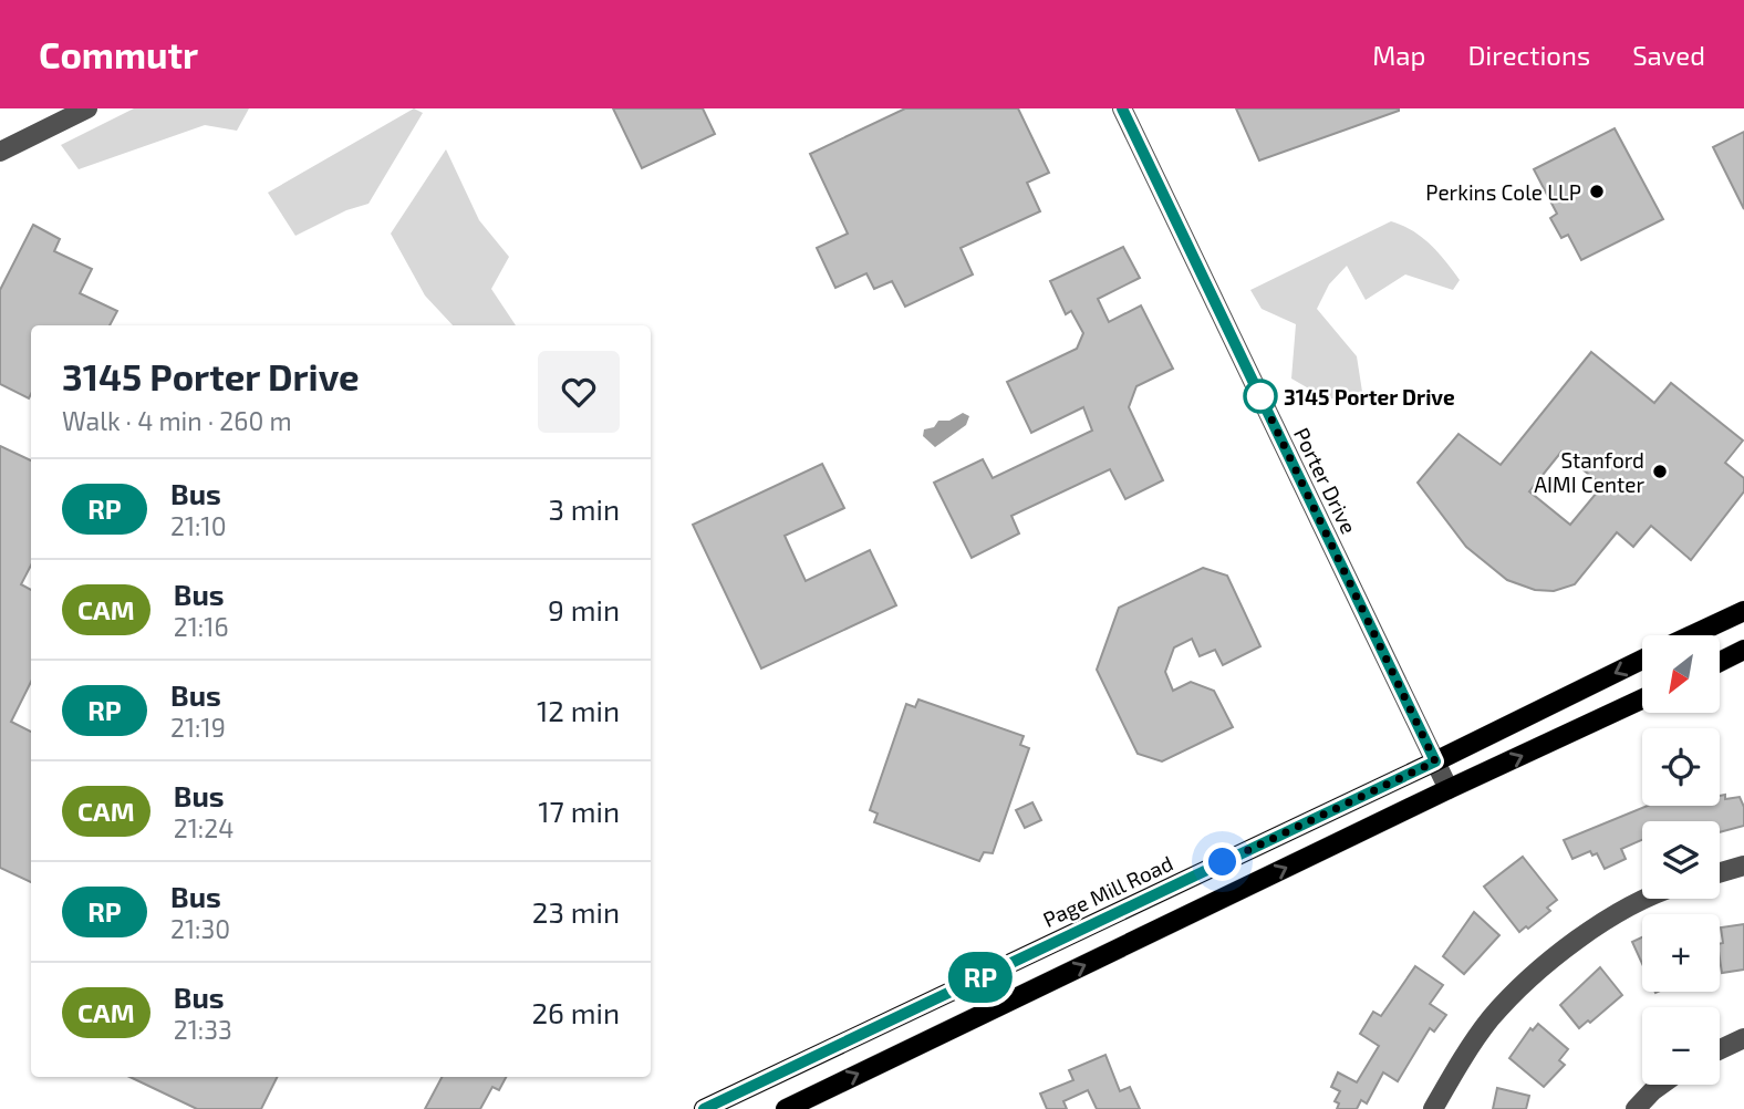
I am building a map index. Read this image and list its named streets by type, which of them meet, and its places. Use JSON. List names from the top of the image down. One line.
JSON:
{"streets":{"main road":["Page Mill Road"],"street":["Porter Drive"]},"crossings":[["Porter Drive","Page Mill Road"]],"places":["Perkins Cole LLP","3145 Porter Drive","Stanford AIMI Center"],"lines":["bus line RP"],"north":"bottom left","page":{"header":"Commutr","nav":["Map","Directions","Saved"],"on_map":"RP","heading":["3145 Porter Drive","Walk · 4 min · 260 m"],"list":[{"mark":"RP","name":"Bus","note":"21:10","value":"3 min"},{"mark":"CAM","name":"Bus","note":"21:16","value":"9 min"},{"mark":"RP","name":"Bus","note":"21:19","value":"12 min"},{"mark":"CAM","name":"Bus","note":"21:24","value":"17 min"},{"mark":"RP","name":"Bus","note":"21:30","value":"23 min"},{"mark":"CAM","name":"Bus","note":"21:33","value":"26 min"}],"map_buttons":["+","−"]}}
